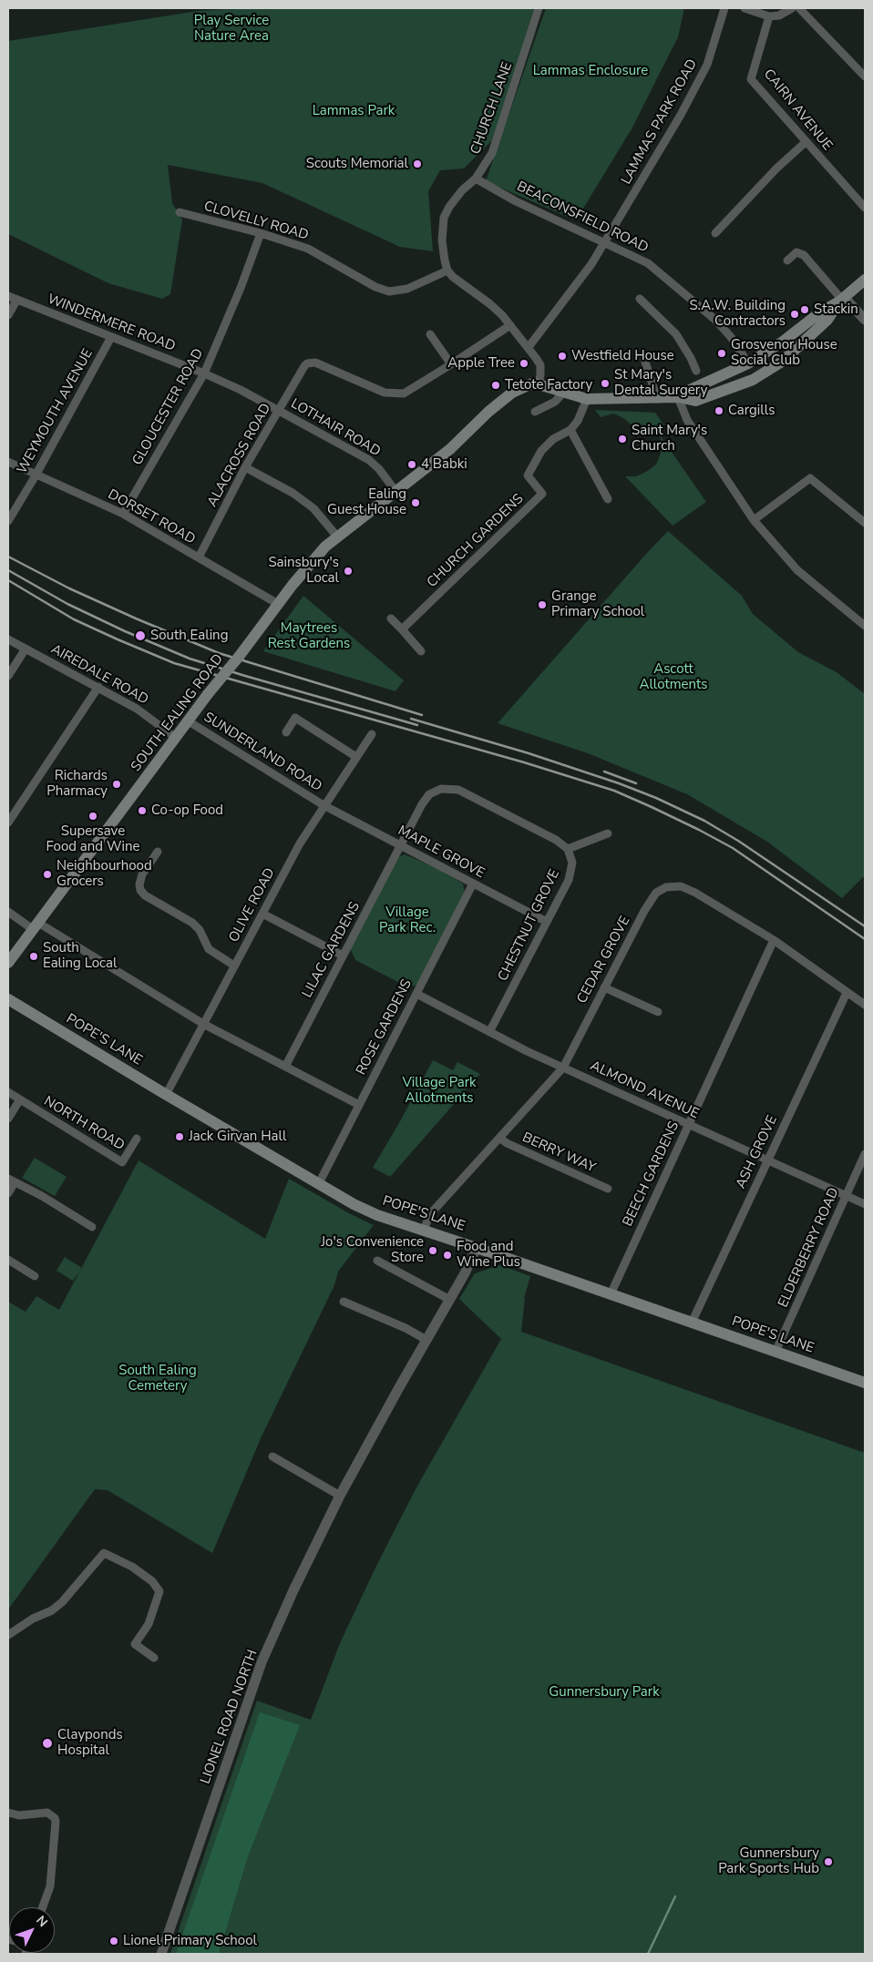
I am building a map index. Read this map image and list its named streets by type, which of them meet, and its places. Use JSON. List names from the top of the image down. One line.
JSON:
{"streets":{"main road":["SOUTH EALING ROAD","POPE'S LANE"],"street":["CHURCH LANE","CAIRN AVENUE","LAMMAS PARK ROAD","BEACONSFIELD ROAD","CLOVELLY ROAD","WINDERMERE ROAD","GLOUCESTER ROAD","WEYMOUTH AVENUE","LOTHAIR ROAD","ALACROSS ROAD","DORSET ROAD","CHURCH GARDENS","AIREDALE ROAD","SUNDERLAND ROAD","MAPLE GROVE","OLIVE ROAD","CHESTNUT GROVE","LILAC GARDENS","CEDAR GROVE","ROSE GARDENS","ALMOND AVENUE","NORTH ROAD","ASH GROVE","BERRY WAY","BEECH GARDENS","ELDERBERRY ROAD","LIONEL ROAD NORTH"]},"crossings":[["CHURCH LANE","BEACONSFIELD ROAD"],["CHURCH LANE","CLOVELLY ROAD"],["LAMMAS PARK ROAD","BEACONSFIELD ROAD"],["CLOVELLY ROAD","GLOUCESTER ROAD"],["WINDERMERE ROAD","GLOUCESTER ROAD"],["WINDERMERE ROAD","WEYMOUTH AVENUE"],["WINDERMERE ROAD","LOTHAIR ROAD"],["WINDERMERE ROAD","ALACROSS ROAD"],["GLOUCESTER ROAD","DORSET ROAD"],["WEYMOUTH AVENUE","DORSET ROAD"],["LOTHAIR ROAD","ALACROSS ROAD"],["LOTHAIR ROAD","SOUTH EALING ROAD"],["ALACROSS ROAD","DORSET ROAD"],["DORSET ROAD","SOUTH EALING ROAD"],["AIREDALE ROAD","SOUTH EALING ROAD"],["SOUTH EALING ROAD","SUNDERLAND ROAD"],["SUNDERLAND ROAD","MAPLE GROVE"],["SUNDERLAND ROAD","OLIVE ROAD"],["MAPLE GROVE","OLIVE ROAD"],["MAPLE GROVE","CHESTNUT GROVE"],["MAPLE GROVE","LILAC GARDENS"],["MAPLE GROVE","ROSE GARDENS"],["OLIVE ROAD","POPE'S LANE"],["CHESTNUT GROVE","ALMOND AVENUE"],["CEDAR GROVE","POPE'S LANE"],["CEDAR GROVE","ALMOND AVENUE"],["CEDAR GROVE","ASH GROVE"],["CEDAR GROVE","BERRY WAY"],["CEDAR GROVE","BEECH GARDENS"],["ROSE GARDENS","POPE'S LANE"],["ROSE GARDENS","ALMOND AVENUE"],["POPE'S LANE","ASH GROVE"],["POPE'S LANE","BEECH GARDENS"],["POPE'S LANE","ELDERBERRY ROAD"],["POPE'S LANE","LIONEL ROAD NORTH"],["ALMOND AVENUE","ASH GROVE"],["ALMOND AVENUE","BEECH GARDENS"],["ALMOND AVENUE","ELDERBERRY ROAD"]],"parks":["Play Service Nature Area","Lammas Enclosure","Lammas Park","Maytrees Rest Gardens","Ascott Allotments","Village Park Rec.","Village Park Allotments","South Ealing Cemetery","Gunnersbury Park"],"places":["Scouts Memorial","Stackin","S.A.W. Building Contractors","Grosvenor House Social Club","Westfield House","Apple Tree","St Mary's Dental Surgery","Tetote Factory","Cargills","Saint Mary's Church","4 Babki","Ealing Guest House","Sainsbury's Local","Grange Primary School","South Ealing","Richards Pharmacy","Co-op Food","Supersave Food and Wine","Neighbourhood Grocers","South Ealing Local","Jack Girvan Hall","Jo's Convenience Store","Food and Wine Plus","Clayponds Hospital","Gunnersbury Park Sports Hub","Lionel Primary School"],"north":"top right"}
